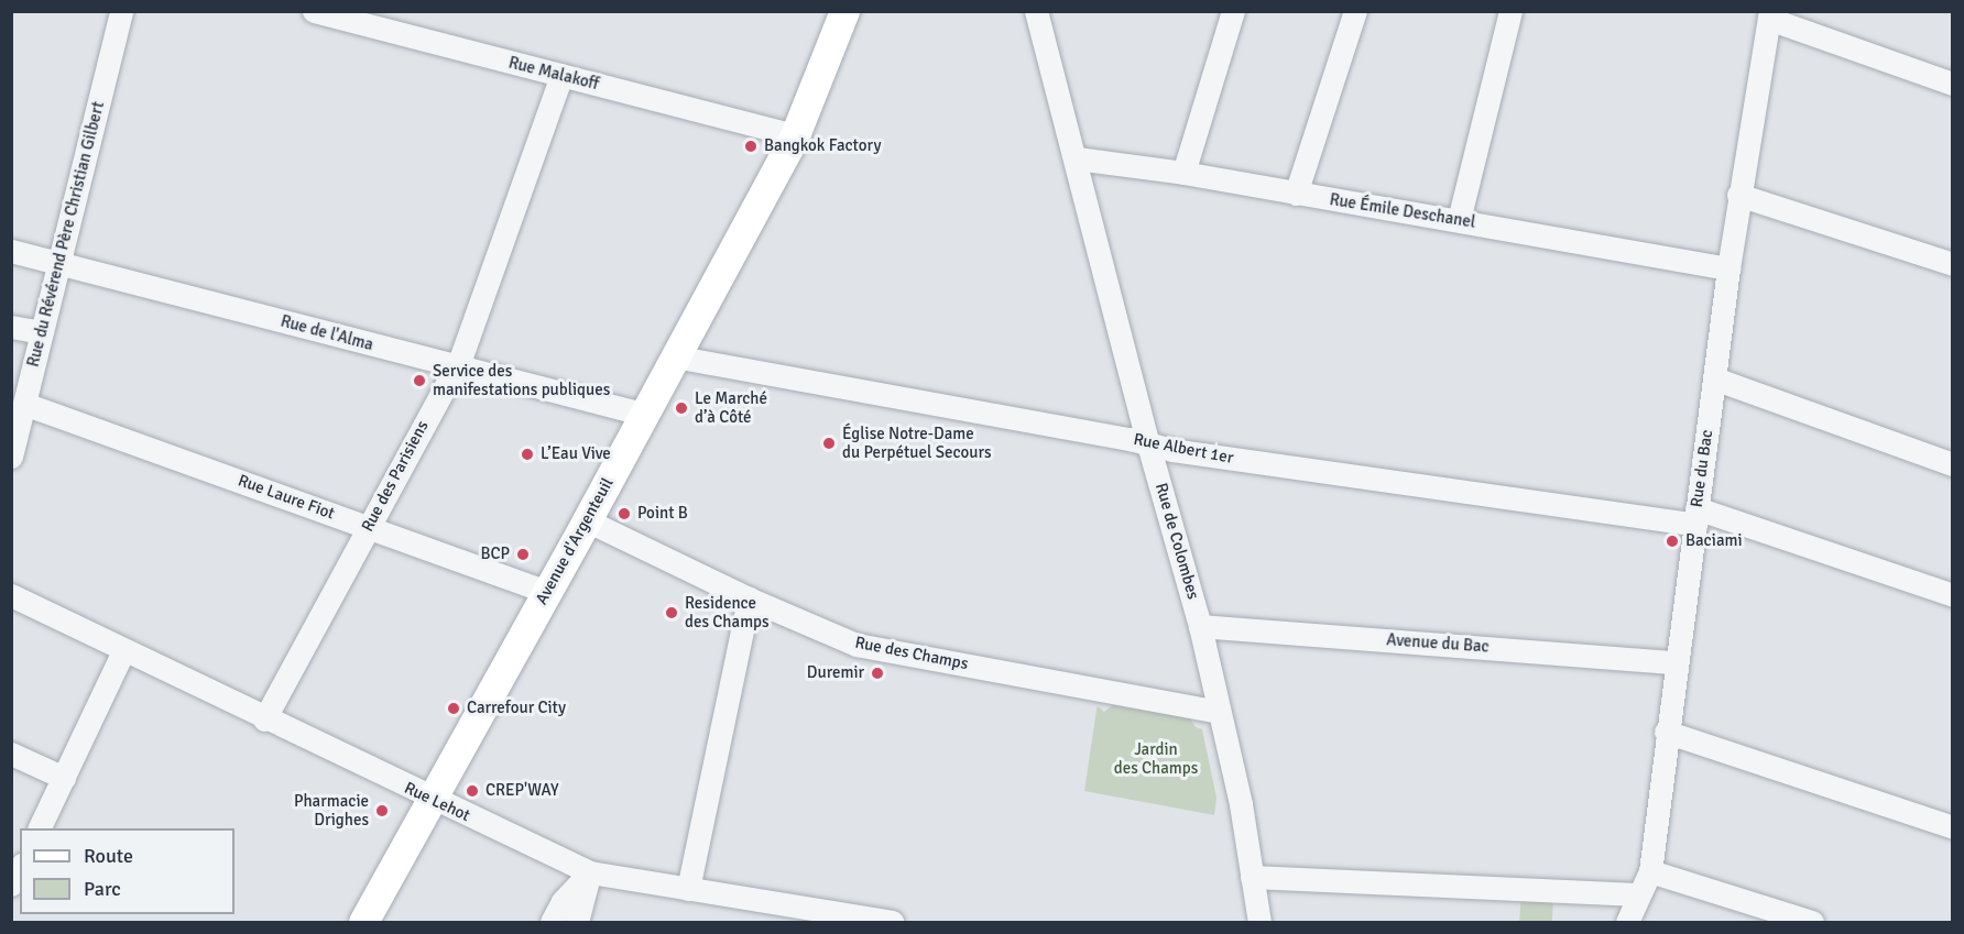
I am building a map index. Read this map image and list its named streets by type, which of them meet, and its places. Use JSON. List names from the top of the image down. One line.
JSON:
{"streets":{"main road":["Avenue d'Argenteuil"],"street":["Rue Malakoff","Rue Émile Deschanel","Rue du Révérend Père Christian Gilbert","Rue de l'Alma","Rue Albert 1er","Rue du Bac","Rue des Parisiens","Rue Laure Fiot","Rue de Colombes","Avenue du Bac","Rue des Champs","Rue Lehot"]},"crossings":[["Rue Malakoff","Rue des Parisiens"],["Rue Malakoff","Avenue d'Argenteuil"],["Rue Émile Deschanel","Rue du Bac"],["Rue Émile Deschanel","Rue de Colombes"],["Rue du Révérend Père Christian Gilbert","Rue de l'Alma"],["Rue du Révérend Père Christian Gilbert","Rue Laure Fiot"],["Rue de l'Alma","Rue des Parisiens"],["Rue de l'Alma","Avenue d'Argenteuil"],["Rue Albert 1er","Rue du Bac"],["Rue Albert 1er","Avenue d'Argenteuil"],["Rue Albert 1er","Rue de Colombes"],["Rue du Bac","Avenue du Bac"],["Rue des Parisiens","Rue Laure Fiot"],["Rue des Parisiens","Rue Lehot"],["Rue Laure Fiot","Avenue d'Argenteuil"],["Avenue d'Argenteuil","Rue des Champs"],["Avenue d'Argenteuil","Rue Lehot"],["Rue de Colombes","Avenue du Bac"],["Rue de Colombes","Rue des Champs"]],"parks":["Jardin des Champs"],"places":["Bangkok Factory","Service des manifestations publiques","Le Marché d’à Côté","Église Notre-Dame du Perpétuel Secours","L’Eau Vive","Point B","Baciami","BCP","Residence des Champs","Duremir","Carrefour City","CREP'WAY","Pharmacie Drighes"],"legend":["Route","Parc"]}
